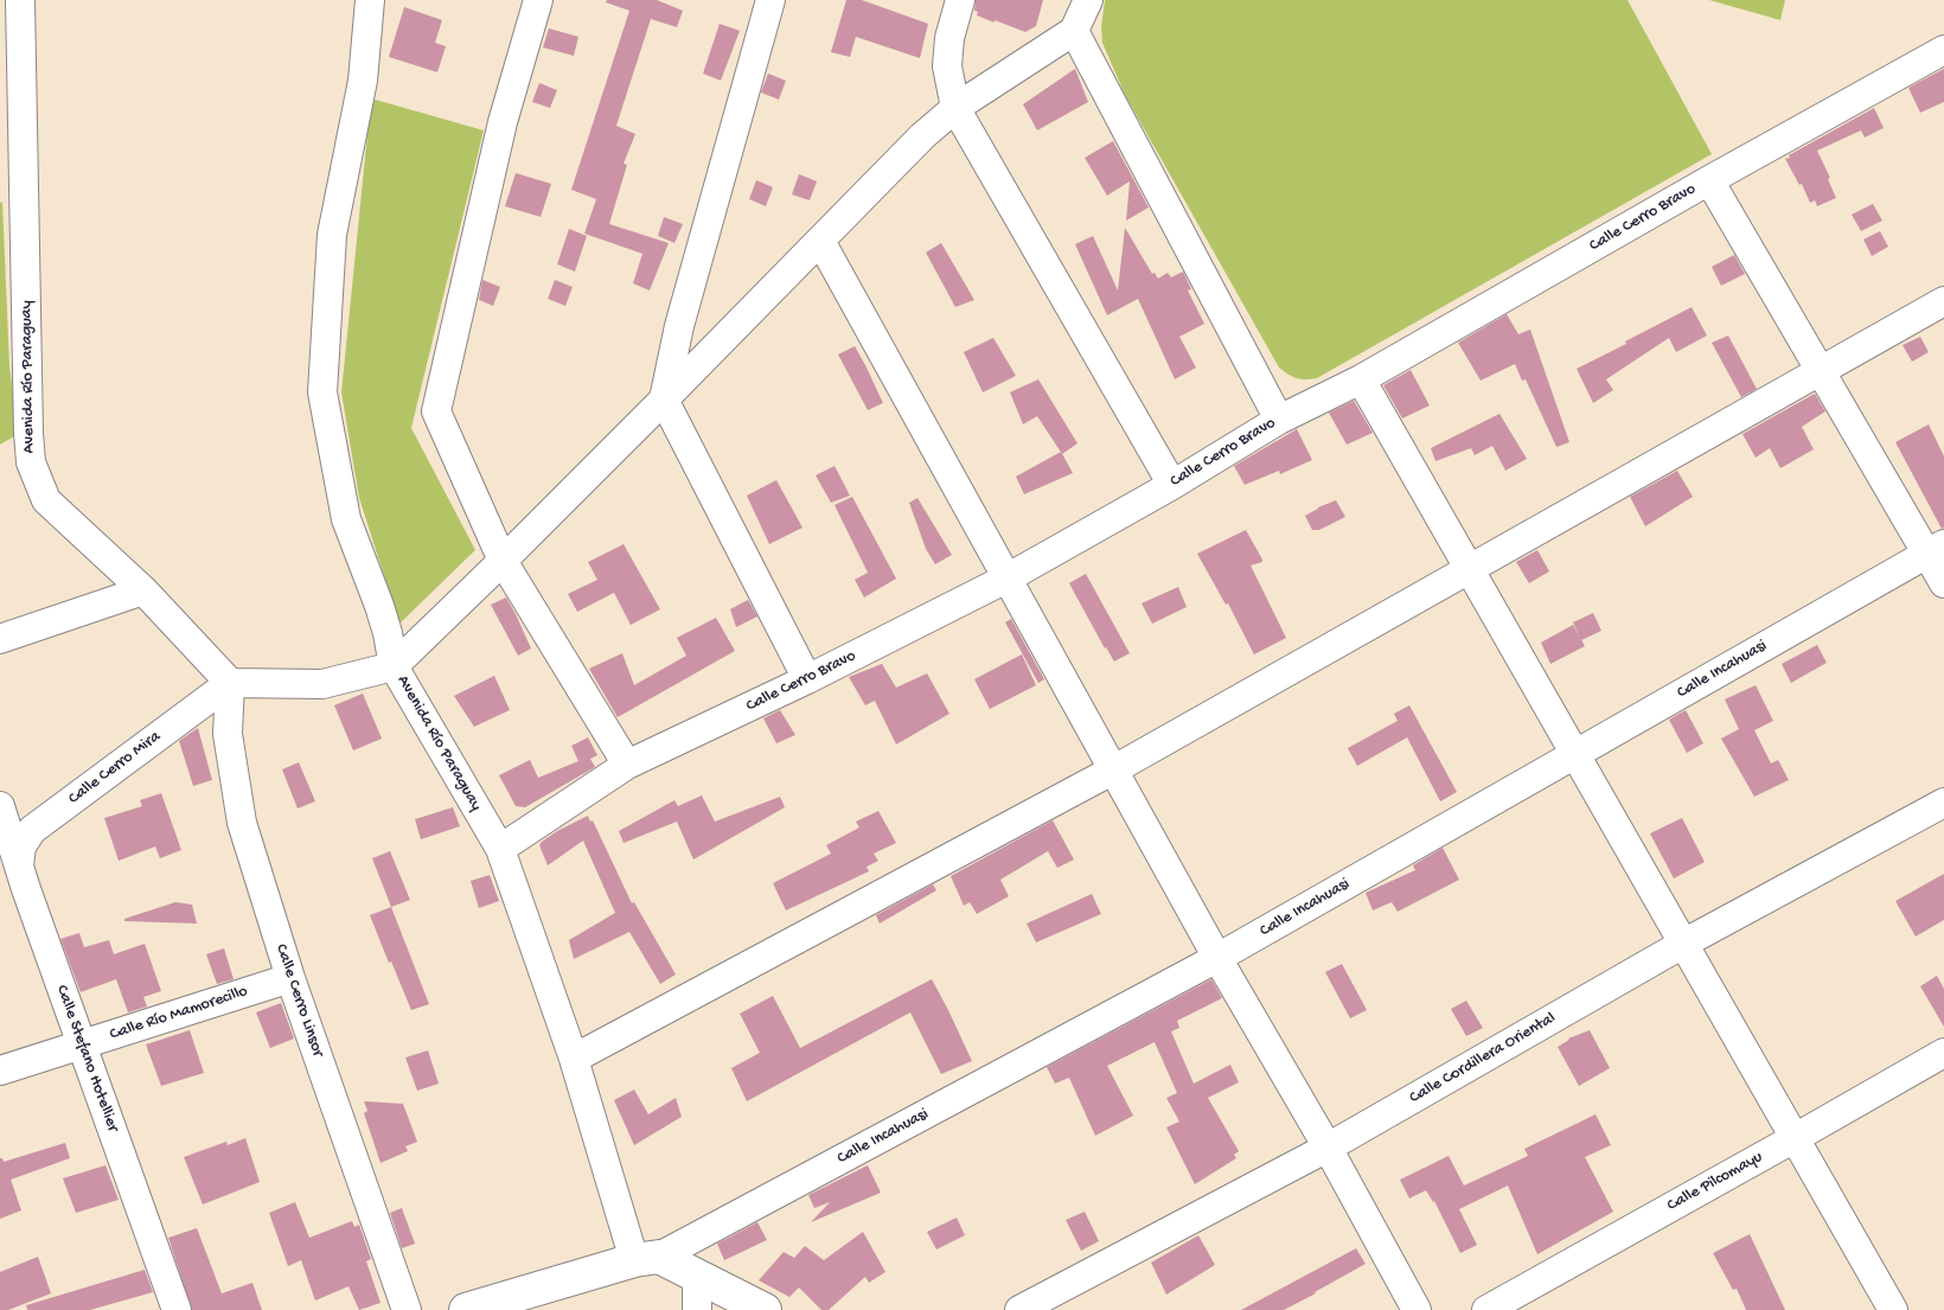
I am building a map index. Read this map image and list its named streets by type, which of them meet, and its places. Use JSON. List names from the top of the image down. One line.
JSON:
{"streets":{"main road":["Calle Incahuasi"],"street":["Calle Cerro Bravo","Avenida Río Paraguay","Calle Cerro Mira","Calle Cerro Linsor","Calle Río Mamorecillo","Calle Stefano Hotellier","Calle Cordillera Oriental","Calle Pilcomayu"]},"crossings":[["Calle Cerro Bravo","Avenida Río Paraguay"],["Avenida Río Paraguay","Calle Incahuasi"],["Avenida Río Paraguay","Calle Cerro Mira"],["Avenida Río Paraguay","Calle Cerro Linsor"],["Calle Cerro Mira","Calle Cerro Linsor"],["Calle Cerro Mira","Calle Stefano Hotellier"],["Calle Cerro Linsor","Calle Río Mamorecillo"],["Calle Río Mamorecillo","Calle Stefano Hotellier"]]}
